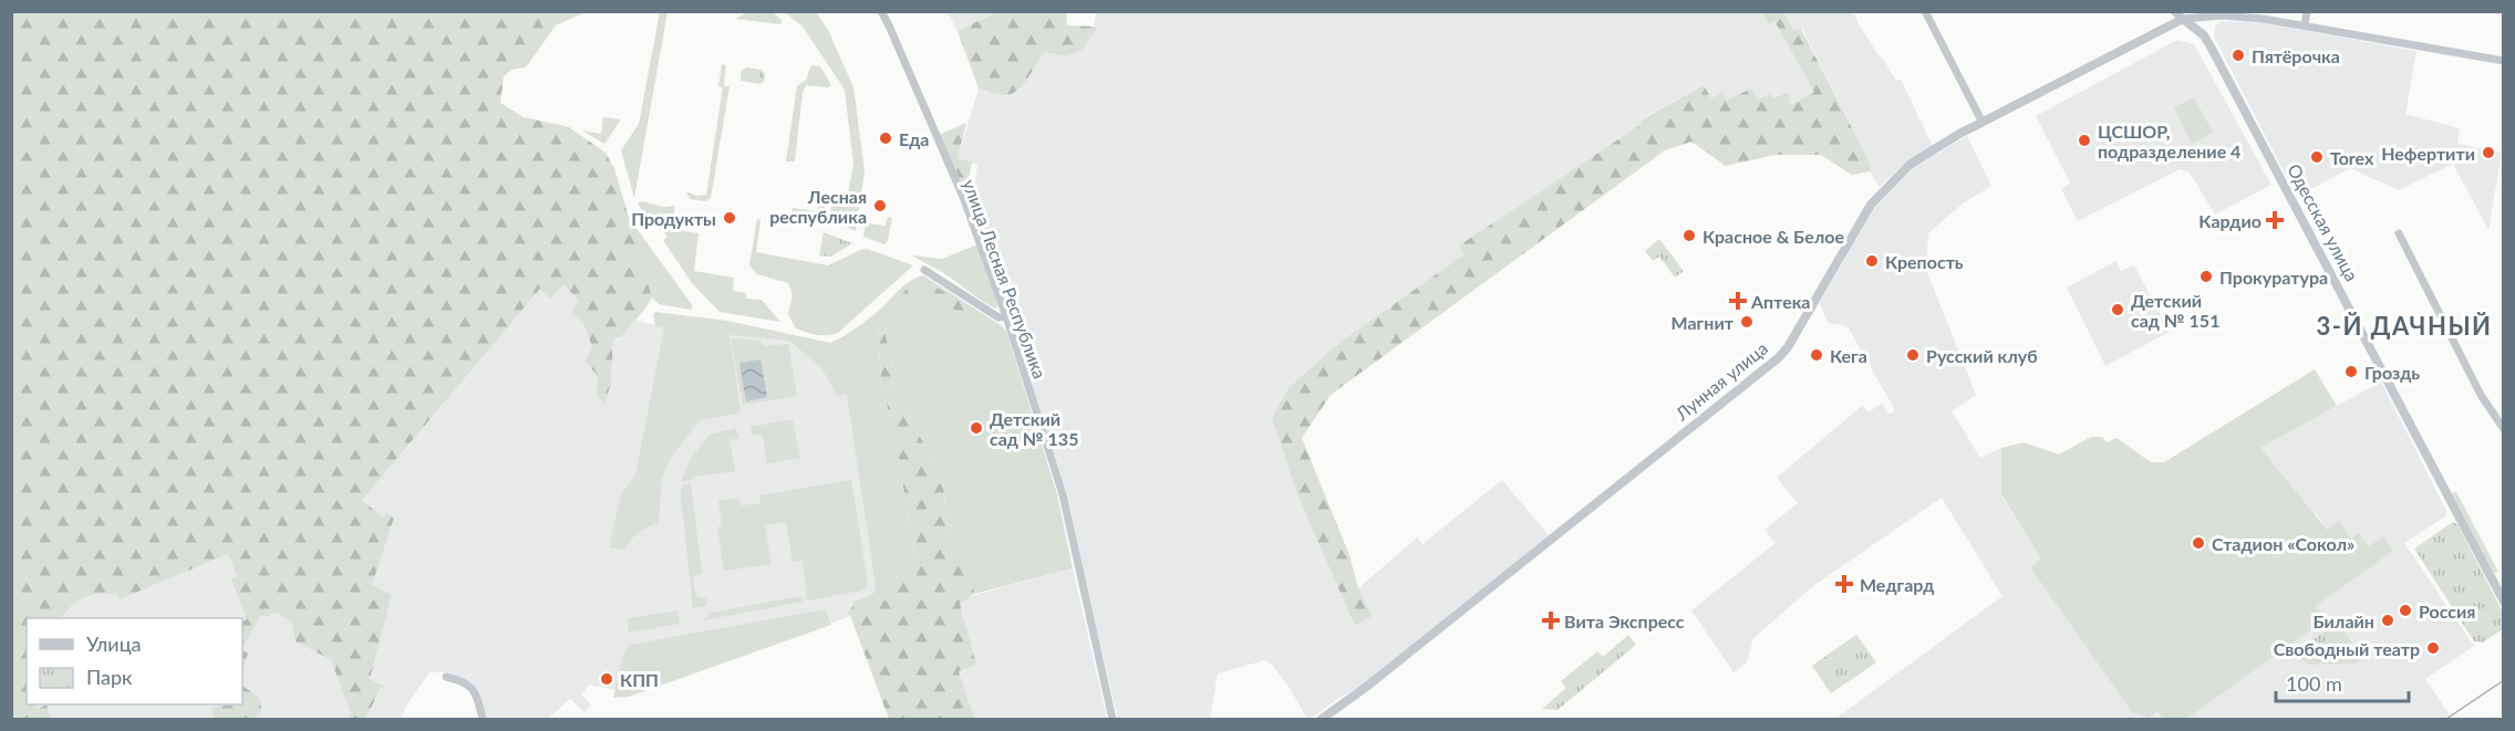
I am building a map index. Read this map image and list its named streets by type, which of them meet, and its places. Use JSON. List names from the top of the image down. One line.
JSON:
{"streets":{"street":["Одесская улица","улица Лесная Республика","Лунная улица"]},"crossings":[["Одесская улица","Лунная улица"]],"districts":["3-Й ДАЧНЫЙ"],"places":{"other":["Пятёрочка","Еда","ЦСШОР, подразделение 4","Нефертити","Torex","Лесная республика","Продукты","Красное & Белое","Крепость","Прокуратура","Детский сад № 151","Магнит","Кега","Русский клуб","Гроздь","Детский сад № 135","Стадион «Сокол»","Россия","Билайн","Свободный театр","КПП"],"health":["Кардио","Аптека","Медгард","Вита Экспресс"]},"legend":["Улица","Парк"],"scale_bar":"100 m"}
